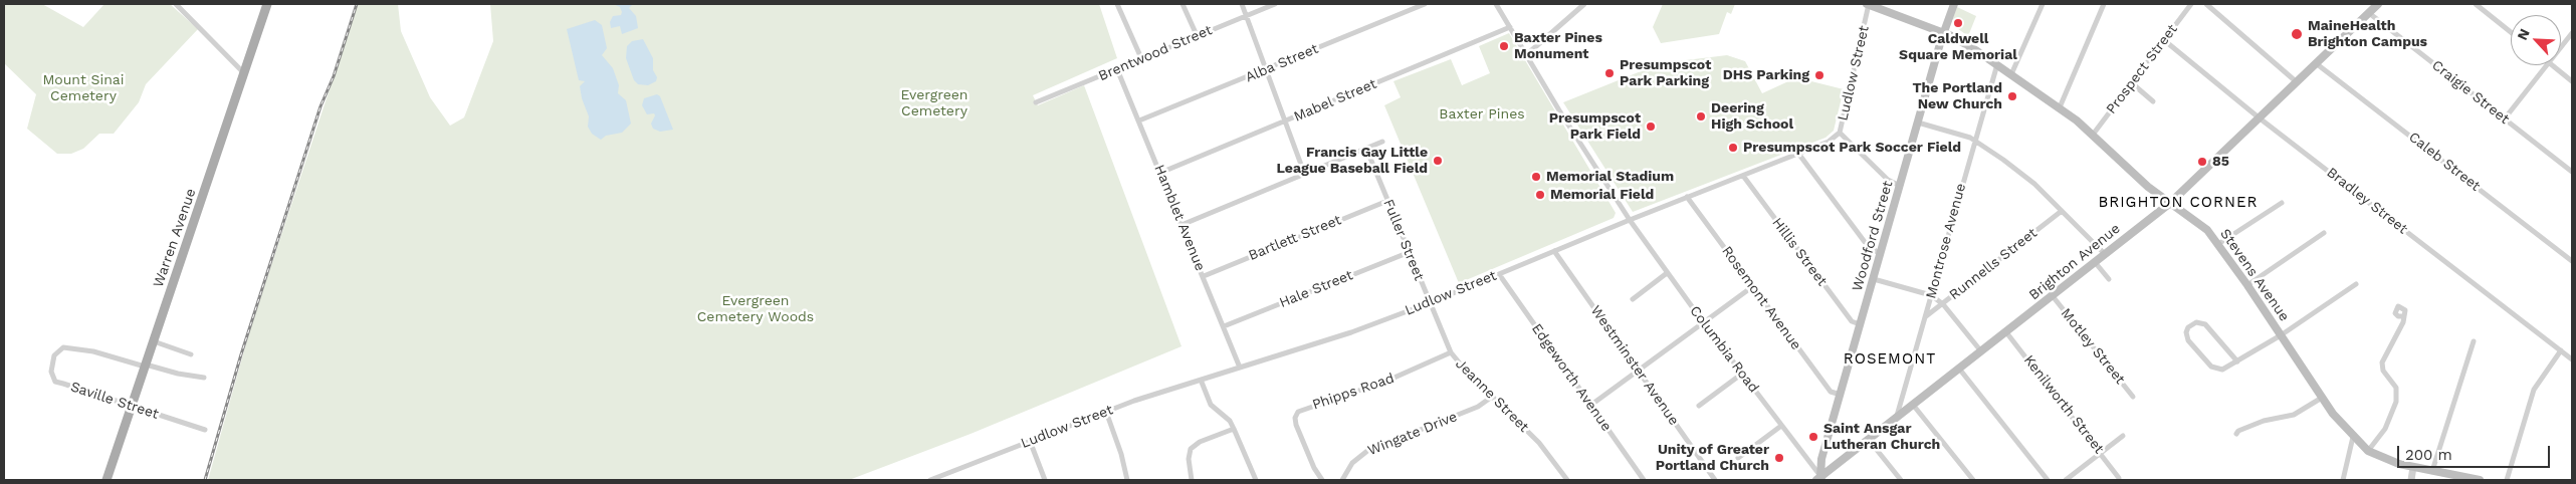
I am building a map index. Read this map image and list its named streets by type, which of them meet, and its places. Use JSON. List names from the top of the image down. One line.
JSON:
{"streets":{"main road":["Woodford Street","Warren Avenue","Brighton Avenue","Stevens Avenue"],"street":["Brentwood Street","Alba Street","Prospect Street","Ludlow Street","Craigie Street","Mabel Street","Caleb Street","Bradley Street","Hamblet Avenue","Bartlett Street","Fuller Street","Montrose Avenue","Hillis Street","Runnells Street","Hale Street","Rosemont Avenue","Motley Street","Columbia Road","Westminster Avenue","Edgeworth Avenue","Phipps Road","Jeanne Street","Saville Street","Kenilworth Street","Wingate Drive"]},"crossings":[["Brentwood Street","Hamblet Avenue"],["Alba Street","Hamblet Avenue"],["Prospect Street","Bradley Street"],["Prospect Street","Stevens Avenue"],["Ludlow Street","Hamblet Avenue"],["Ludlow Street","Fuller Street"],["Ludlow Street","Hillis Street"],["Ludlow Street","Stevens Avenue"],["Ludlow Street","Rosemont Avenue"],["Ludlow Street","Columbia Road"],["Ludlow Street","Westminster Avenue"],["Ludlow Street","Edgeworth Avenue"],["Ludlow Street","Jeanne Street"],["Craigie Street","Brighton Avenue"],["Mabel Street","Hamblet Avenue"],["Mabel Street","Columbia Road"],["Caleb Street","Brighton Avenue"],["Bradley Street","Brighton Avenue"],["Hamblet Avenue","Bartlett Street"],["Hamblet Avenue","Hale Street"],["Woodford Street","Hillis Street"],["Woodford Street","Brighton Avenue"],["Woodford Street","Stevens Avenue"],["Woodford Street","Rosemont Avenue"],["Woodford Street","Columbia Road"],["Warren Avenue","Saville Street"],["Bartlett Street","Fuller Street"],["Fuller Street","Hale Street"],["Fuller Street","Jeanne Street"],["Montrose Avenue","Brighton Avenue"],["Montrose Avenue","Runnells Street"],["Montrose Avenue","Stevens Avenue"],["Brighton Avenue","Stevens Avenue"],["Brighton Avenue","Motley Street"],["Brighton Avenue","Columbia Road"],["Brighton Avenue","Kenilworth Street"],["Phipps Road","Jeanne Street"],["Jeanne Street","Wingate Drive"]],"districts":["BRIGHTON CORNER","ROSEMONT"],"parks":["Mount Sinai Cemetery","Evergreen Cemetery","Baxter Pines","Evergreen Cemetery Woods"],"places":["Caldwell Square Memorial","MaineHealth Brighton Campus","Baxter Pines Monument","Presumpscot Park Parking","DHS Parking","The Portland New Church","Deering High School","Presumpscot Park Field","Presumpscot Park Soccer Field","Francis Gay Little League Baseball Field","85","Memorial Stadium","Memorial Field","Saint Ansgar Lutheran Church","Unity of Greater Portland Church"],"scale_bar":"200 m","north":"top left"}
